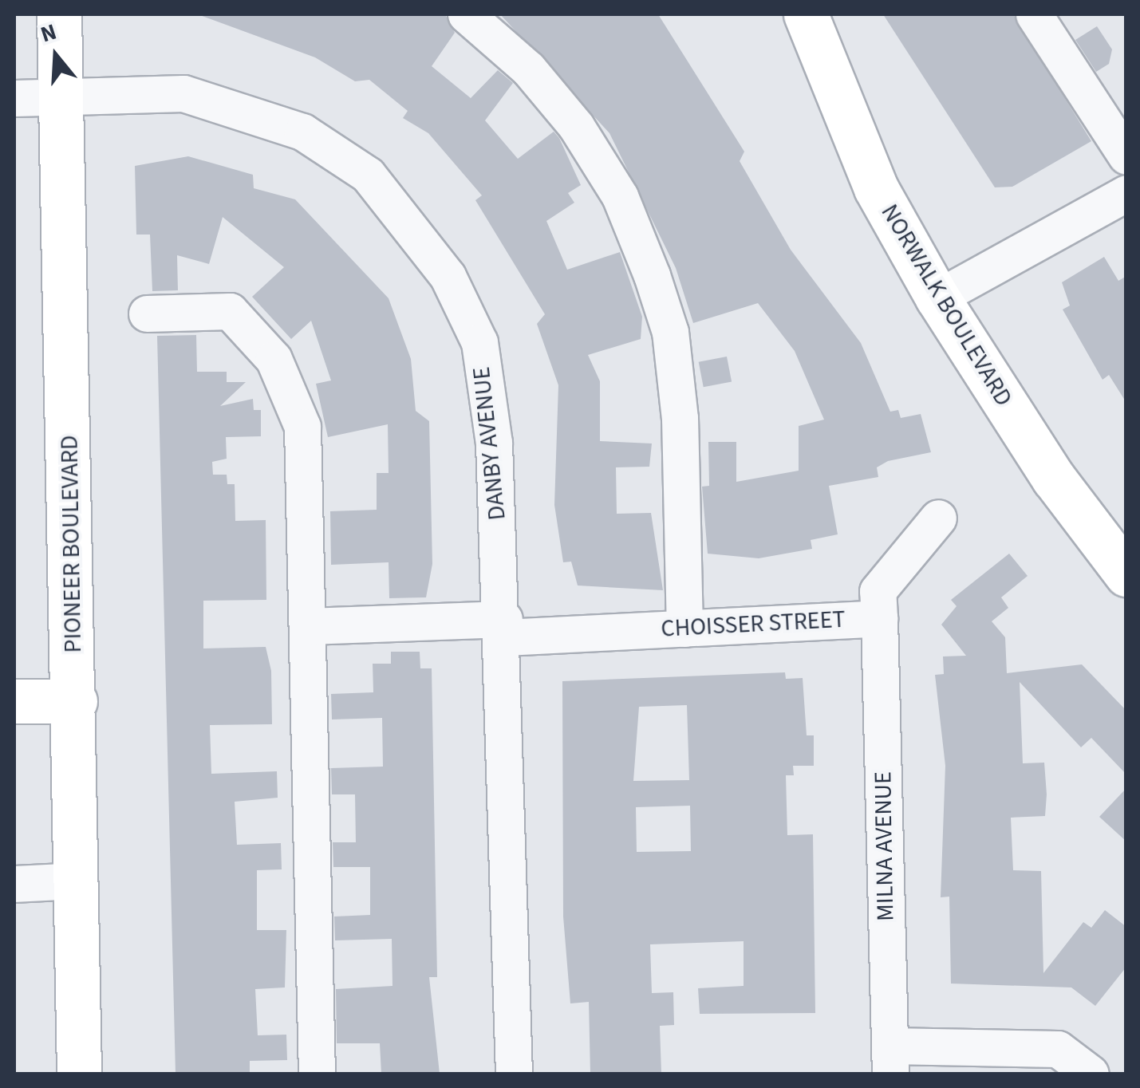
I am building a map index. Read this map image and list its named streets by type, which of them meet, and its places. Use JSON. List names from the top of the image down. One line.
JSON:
{"streets":{"main road":["NORWALK BOULEVARD","PIONEER BOULEVARD"],"street":["DANBY AVENUE","CHOISSER STREET","MILNA AVENUE"]},"crossings":[["DANBY AVENUE","PIONEER BOULEVARD"],["DANBY AVENUE","CHOISSER STREET"],["CHOISSER STREET","MILNA AVENUE"]],"north":"top"}
